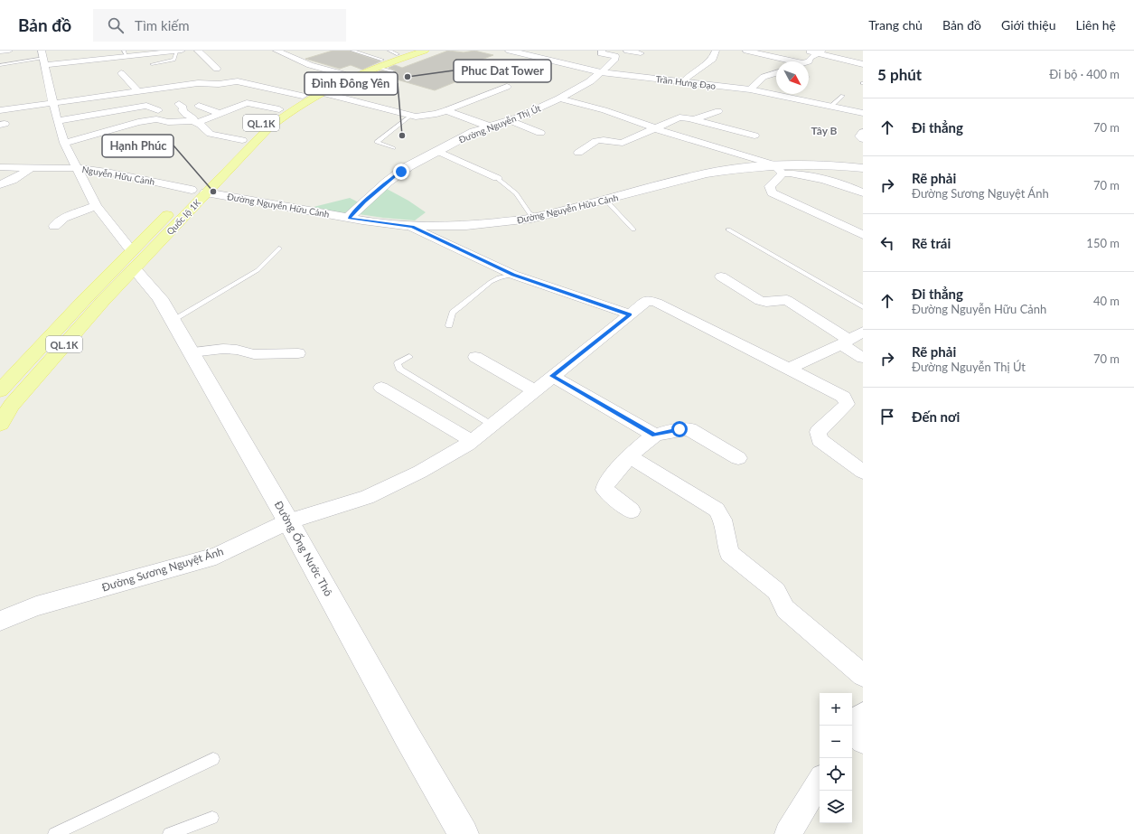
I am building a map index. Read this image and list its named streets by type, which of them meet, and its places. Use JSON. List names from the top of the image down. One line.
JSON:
{"streets":{"main road":["QL.1K","Quốc lộ 1K"],"street":["Trần Hưng Đạo","Đường Nguyễn Thị Út","Nguyễn Hữu Cảnh","Đường Nguyễn Hữu Cảnh","Đường Ống Nước Thô","Đường Sương Nguyệt Ánh"]},"crossings":[["Trần Hưng Đạo","Đường Nguyễn Thị Út"],["Đường Nguyễn Thị Út","Đường Nguyễn Hữu Cảnh"],["Nguyễn Hữu Cảnh","Đường Nguyễn Hữu Cảnh"],["Nguyễn Hữu Cảnh","Quốc lộ 1K"],["Đường Nguyễn Hữu Cảnh","Quốc lộ 1K"],["Quốc lộ 1K","Đường Ống Nước Thô"],["Đường Ống Nước Thô","Đường Sương Nguyệt Ánh"]],"districts":["Tây B"],"places":["Phuc Dat Tower","Đình Đông Yên","Hạnh Phúc"],"north":"bottom right","page":{"header":"Bản đồ","search":"Tìm kiếm","nav":["Trang chủ","Bản đồ","Giới thiệu","Liên hệ"],"heading":["5 phút","Đi bộ · 400 m"],"list":[["Đi thẳng","70 m"],["Rẽ phải","Đường Sương Nguyệt Ánh","70 m"],["Rẽ trái","150 m"],["Đi thẳng","Đường Nguyễn Hữu Cảnh","40 m"],["Rẽ phải","Đường Nguyễn Thị Út","70 m"],"Đến nơi"],"map_buttons":["+","−"]}}
